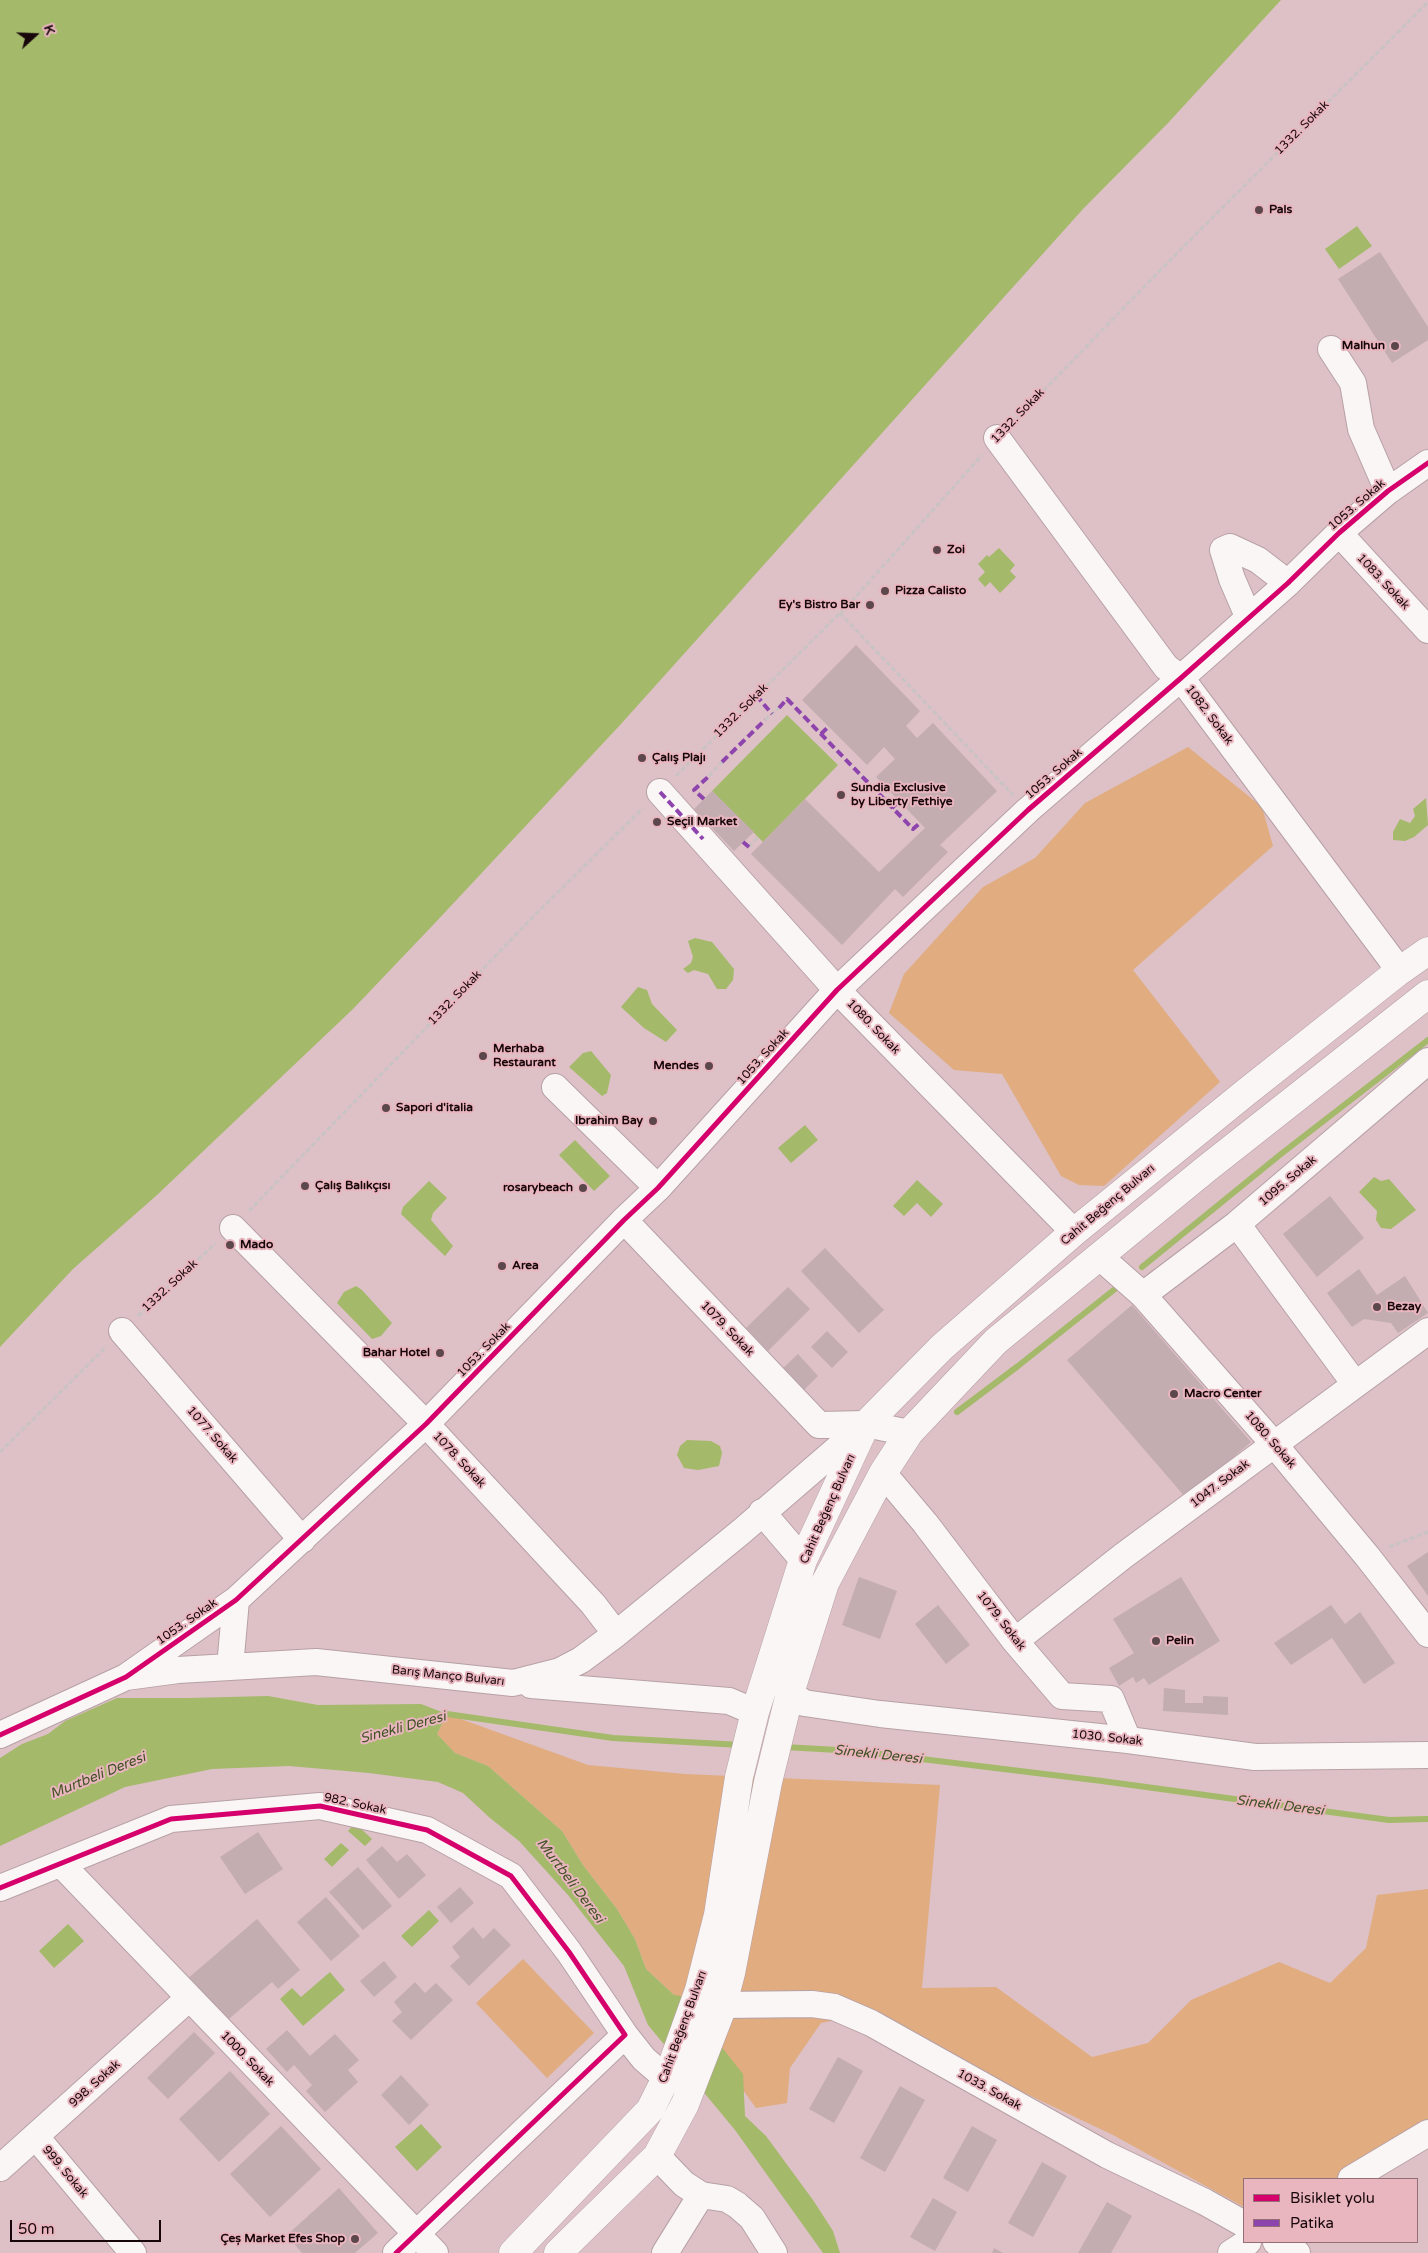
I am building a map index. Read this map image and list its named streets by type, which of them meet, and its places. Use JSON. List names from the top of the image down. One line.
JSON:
{"streets":{"main road":["Cahit Beğenç Bulvarı"],"street":["1053. Sokak","1083. Sokak","1082. Sokak","1080. Sokak","1095. Sokak","1079. Sokak","1077. Sokak","1078. Sokak","1047. Sokak","Barış Manço Bulvarı","1030. Sokak","982. Sokak","1000. Sokak","998. Sokak","1033. Sokak","999. Sokak"],"path":["1332. Sokak"]},"crossings":[["1332. Sokak","1082. Sokak"],["1332. Sokak","1080. Sokak"],["1332. Sokak","1077. Sokak"],["1332. Sokak","1078. Sokak"],["1053. Sokak","1083. Sokak"],["1053. Sokak","1082. Sokak"],["1053. Sokak","1080. Sokak"],["1053. Sokak","1079. Sokak"],["1053. Sokak","1077. Sokak"],["1053. Sokak","1078. Sokak"],["1053. Sokak","Barış Manço Bulvarı"],["1082. Sokak","Cahit Beğenç Bulvarı"],["1080. Sokak","1095. Sokak"],["1080. Sokak","Cahit Beğenç Bulvarı"],["1080. Sokak","1047. Sokak"],["Cahit Beğenç Bulvarı","1079. Sokak"],["Cahit Beğenç Bulvarı","Barış Manço Bulvarı"],["Cahit Beğenç Bulvarı","982. Sokak"],["1079. Sokak","1047. Sokak"],["1079. Sokak","Barış Manço Bulvarı"],["1079. Sokak","1030. Sokak"],["1078. Sokak","Barış Manço Bulvarı"],["982. Sokak","1000. Sokak"],["1000. Sokak","998. Sokak"],["998. Sokak","999. Sokak"]],"water":["Sinekli Deresi","Murtbeli Deresi"],"places":["Pals","Malhun","Zoi","Pizza Calisto","Ey's Bistro Bar","Çalış Plajı","Sundia Exclusive by Liberty Fethiye","Seçil Market","Merhaba Restaurant","Mendes","Sapori d'italia","Ibrahim Bay","Çalış Balıkçısı","rosarybeach","Mado","Area","Bezay","Bahar Hotel","Macro Center","Pelin","Çeș Market Efes Shop"],"legend":["Bisiklet yolu","Patika"],"scale_bar":"50 m","north":"right"}
